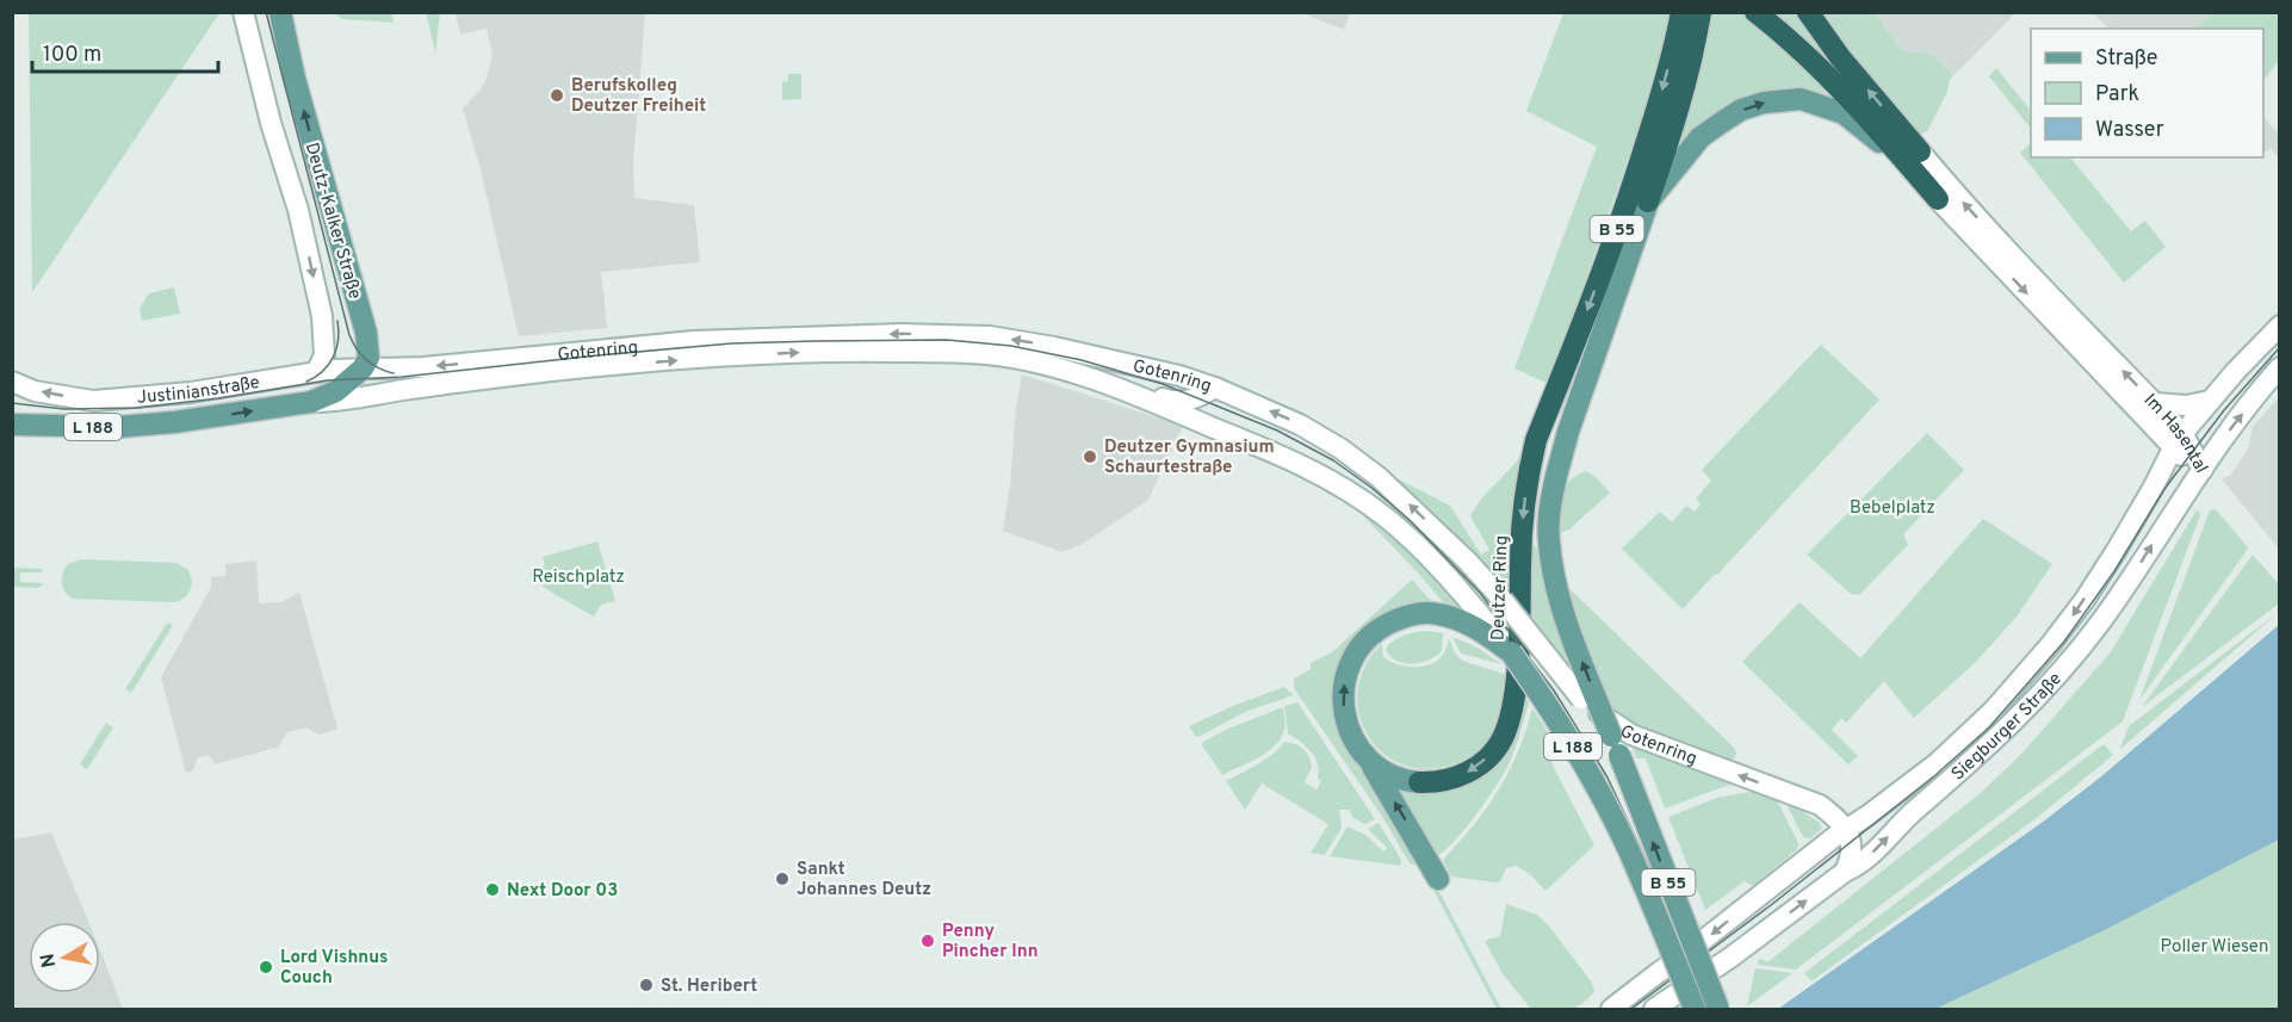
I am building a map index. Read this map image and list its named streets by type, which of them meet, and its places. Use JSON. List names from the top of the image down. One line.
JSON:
{"streets":{"highway":["B 55","Deutzer Ring"],"main road":["Deutz-Kalker Straße","Gotenring","Justinianstraße","L 188","Im Hasental","Siegburger Straße"]},"crossings":[["Deutz-Kalker Straße","Justinianstraße"],["B 55","L 188"],["B 55","Im Hasental"],["Gotenring","Justinianstraße"],["Gotenring","L 188"],["Gotenring","Deutzer Ring"],["Gotenring","Siegburger Straße"],["L 188","Deutzer Ring"],["Im Hasental","Siegburger Straße"]],"parks":["Bebelplatz","Reischplatz","Poller Wiesen"],"places":["Berufskolleg Deutzer Freiheit","Deutzer Gymnasium Schaurtestraße","Sankt Johannes Deutz","Next Door 03","Penny Pincher Inn","Lord Vishnus Couch","St. Heribert"],"legend":["Straße","Park","Wasser"],"scale_bar":"100 m","north":"left"}
